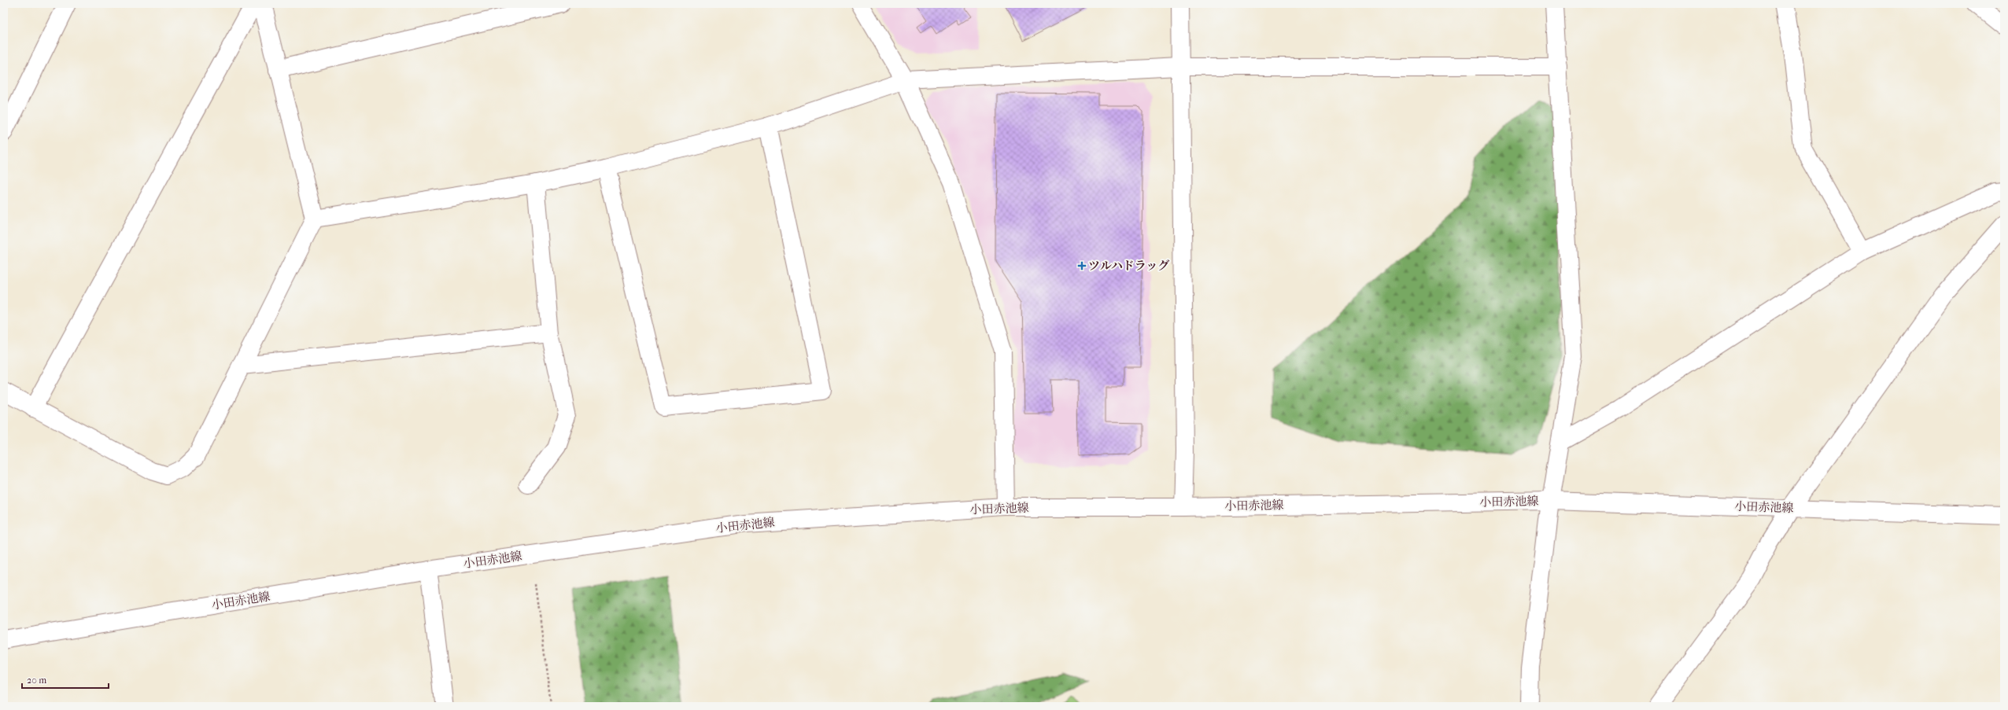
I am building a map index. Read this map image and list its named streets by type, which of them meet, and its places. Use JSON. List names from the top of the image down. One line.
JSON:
{"streets":{"street":["小田赤池線"]},"places":{"health":["ツルハドラッグ"]},"scale_bar":"20 m"}
